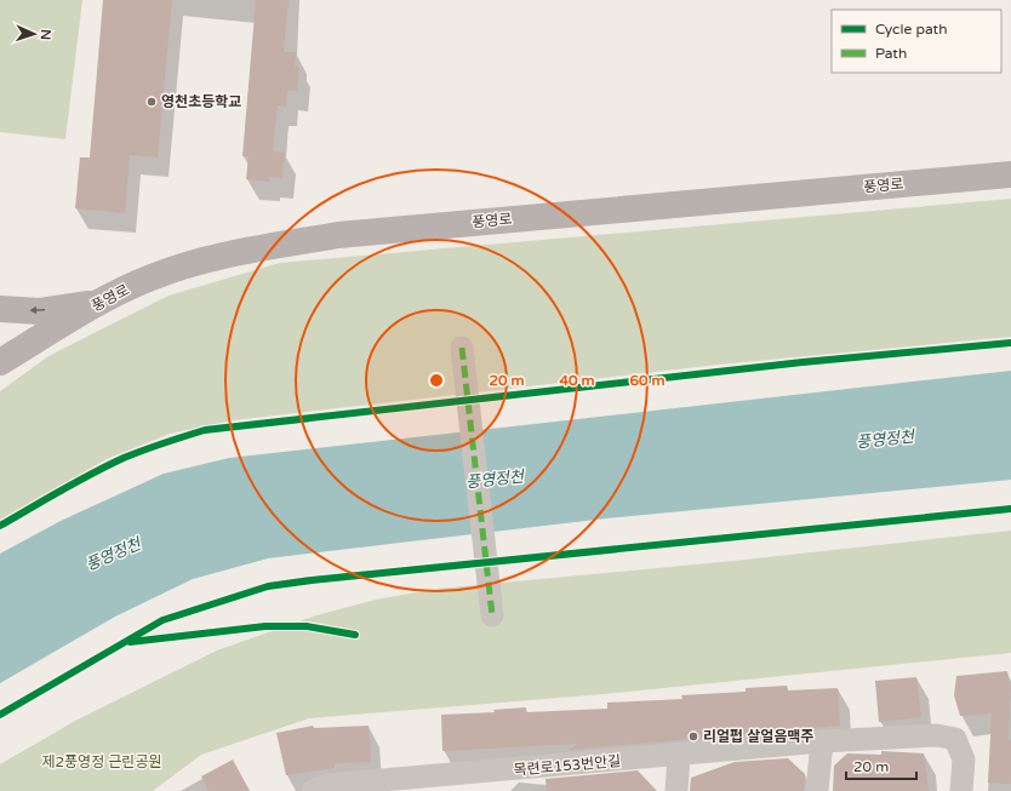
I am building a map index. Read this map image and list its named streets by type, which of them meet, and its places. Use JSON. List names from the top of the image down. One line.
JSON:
{"streets":{"main road":["풍영로"],"street":["목련로153번안길"]},"water":["풍영정천"],"parks":["제2풍영정 근린공원"],"places":["영천초등학교","리얼펍 살얼음맥주"],"legend":["Cycle path","Path"],"scale_bar":"20 m","north":"right","rings":["20 m","40 m","60 m"]}
